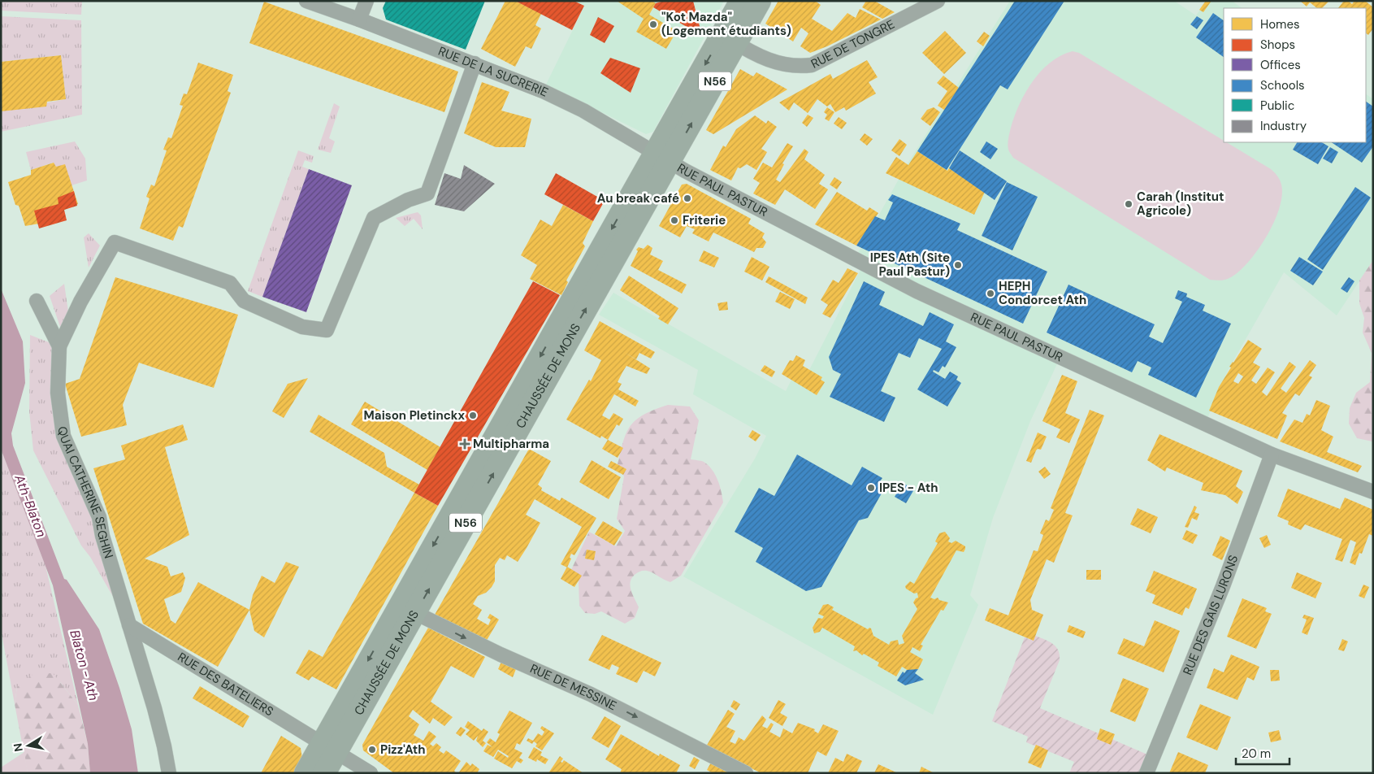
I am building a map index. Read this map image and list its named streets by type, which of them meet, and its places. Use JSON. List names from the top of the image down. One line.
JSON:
{"streets":{"main road":["N56","CHAUSSÉE DE MONS"],"street":["RUE DE TONGRE","RUE DE LA SUCRERIE","RUE PAUL PASTUR","QUAI CATHERINE SEGHIN","RUE DES GAIS LURONS","RUE DES BATELIERS","RUE DE MESSINE"]},"crossings":[["RUE DE TONGRE","CHAUSSÉE DE MONS"],["RUE DE LA SUCRERIE","RUE PAUL PASTUR"],["RUE DE LA SUCRERIE","CHAUSSÉE DE MONS"],["RUE PAUL PASTUR","CHAUSSÉE DE MONS"],["RUE PAUL PASTUR","RUE DES GAIS LURONS"],["CHAUSSÉE DE MONS","RUE DES BATELIERS"],["CHAUSSÉE DE MONS","RUE DE MESSINE"],["QUAI CATHERINE SEGHIN","RUE DES BATELIERS"]],"one_way":["RUE DE MESSINE"],"water":["Ath-Blaton","Blaton - Ath"],"places":{"other":["\"Kot Mazda\" (Logement étudiants)","Au break café","Carah (Institut Agricole)","Friterie","IPES Ath (Site Paul Pastur)","HEPH Condorcet Ath","Maison Pletinckx","IPES - Ath","Pizz'Ath"],"health":["Multipharma"]},"legend":["Homes","Shops","Offices","Schools","Public","Industry"],"scale_bar":"20 m","north":"left"}
